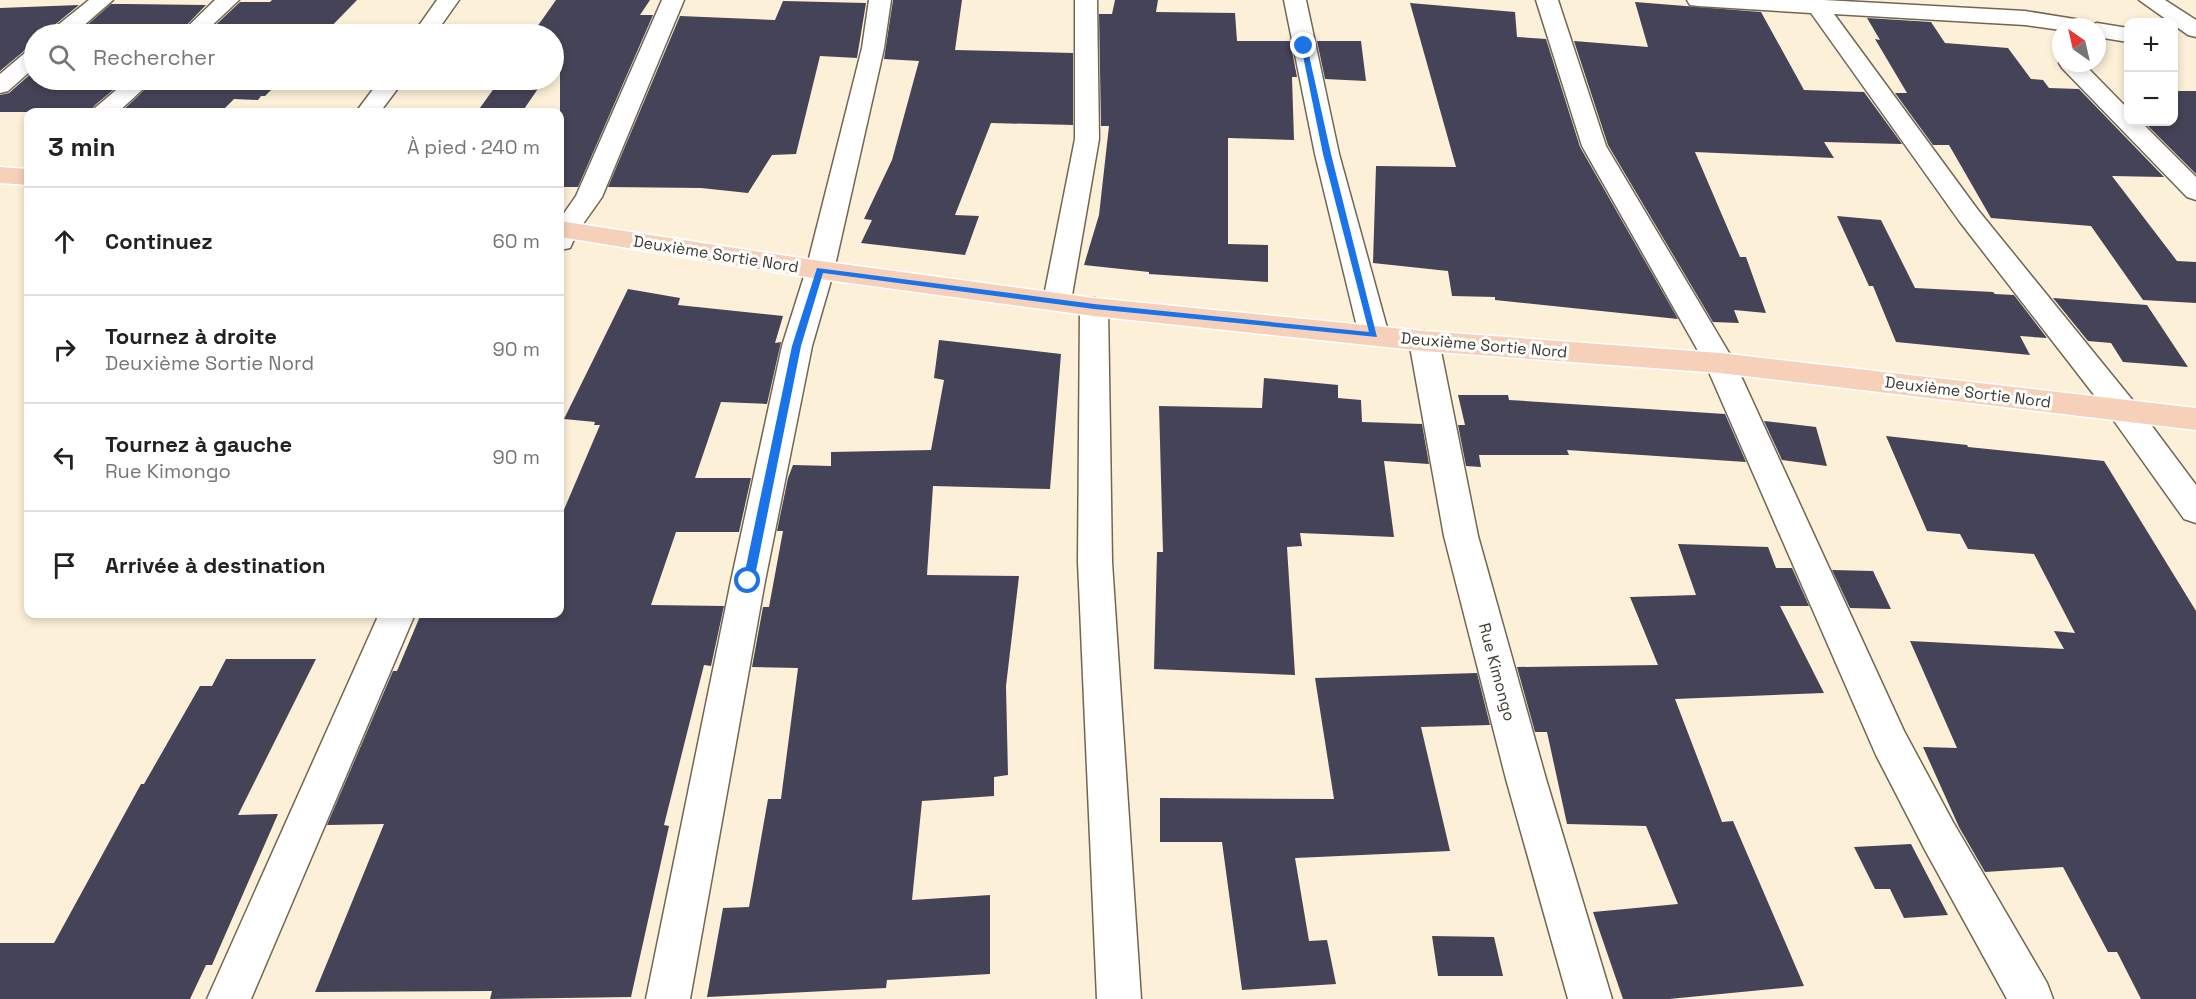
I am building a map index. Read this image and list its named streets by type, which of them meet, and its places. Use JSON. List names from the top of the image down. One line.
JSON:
{"streets":{"main road":["Deuxième Sortie Nord"],"street":["Rue Kimongo"]},"crossings":[["Deuxième Sortie Nord","Rue Kimongo"]],"north":"top left","page":{"map_buttons":["+","−"],"search":"Rechercher","heading":["3 min","À pied · 240 m"],"list":[["Continuez","60 m"],["Tournez à droite","Deuxième Sortie Nord","90 m"],["Tournez à gauche","Rue Kimongo","90 m"],"Arrivée à destination"]}}
